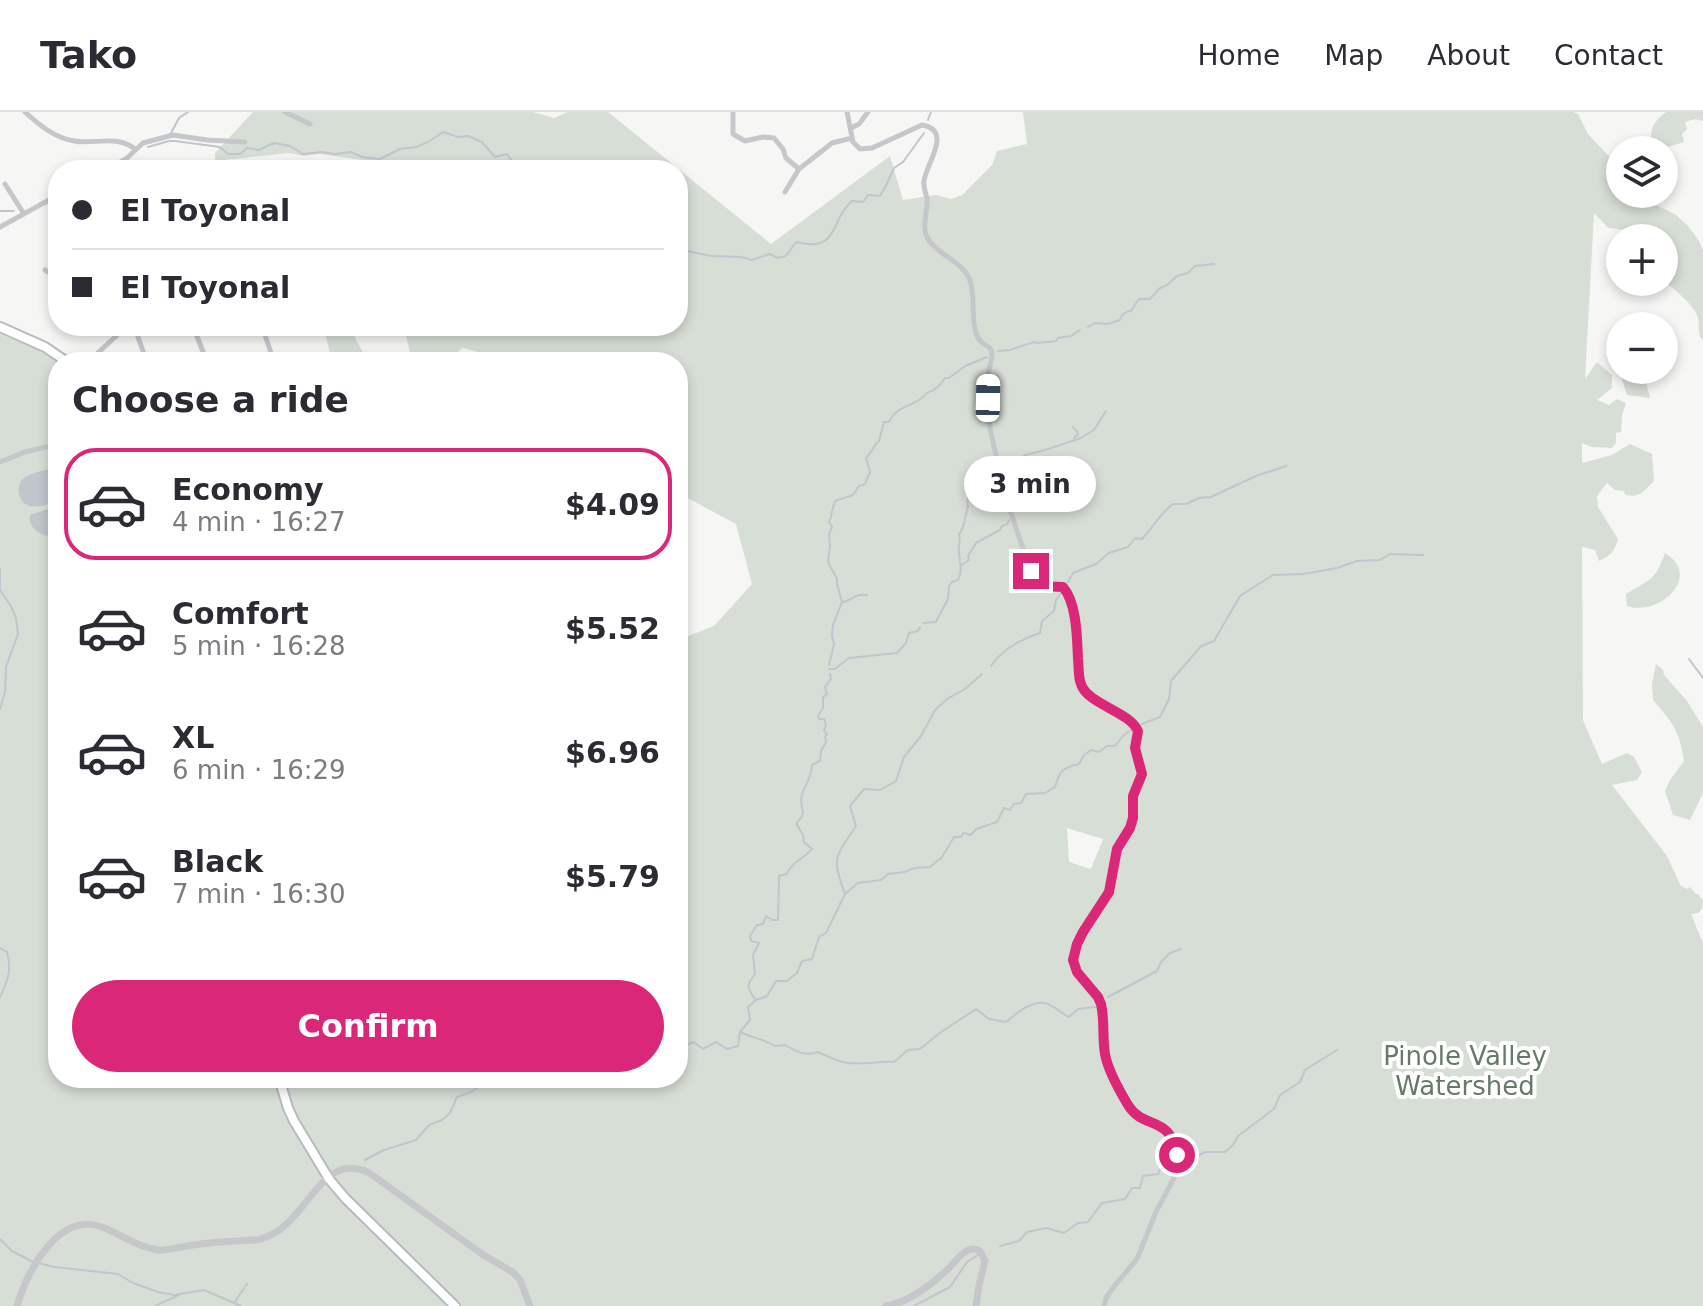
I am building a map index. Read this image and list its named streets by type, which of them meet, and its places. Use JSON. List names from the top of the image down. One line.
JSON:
{"parks":["Pinole Valley Watershed"],"page":{"header":"Tako","nav":["Home","Map","About","Contact"],"map_buttons":["+","−"],"banner":["El Toyonal","El Toyonal"],"heading":"Choose a ride","list":[{"name":"Economy","note":"4 min · 16:27","value":"$4.09"},{"name":"Comfort","note":"5 min · 16:28","value":"$5.52"},{"name":"XL","note":"6 min · 16:29","value":"$6.96"},{"name":"Black","note":"7 min · 16:30","value":"$5.79"}],"bubble":"3 min","buttons":"Confirm"}}
